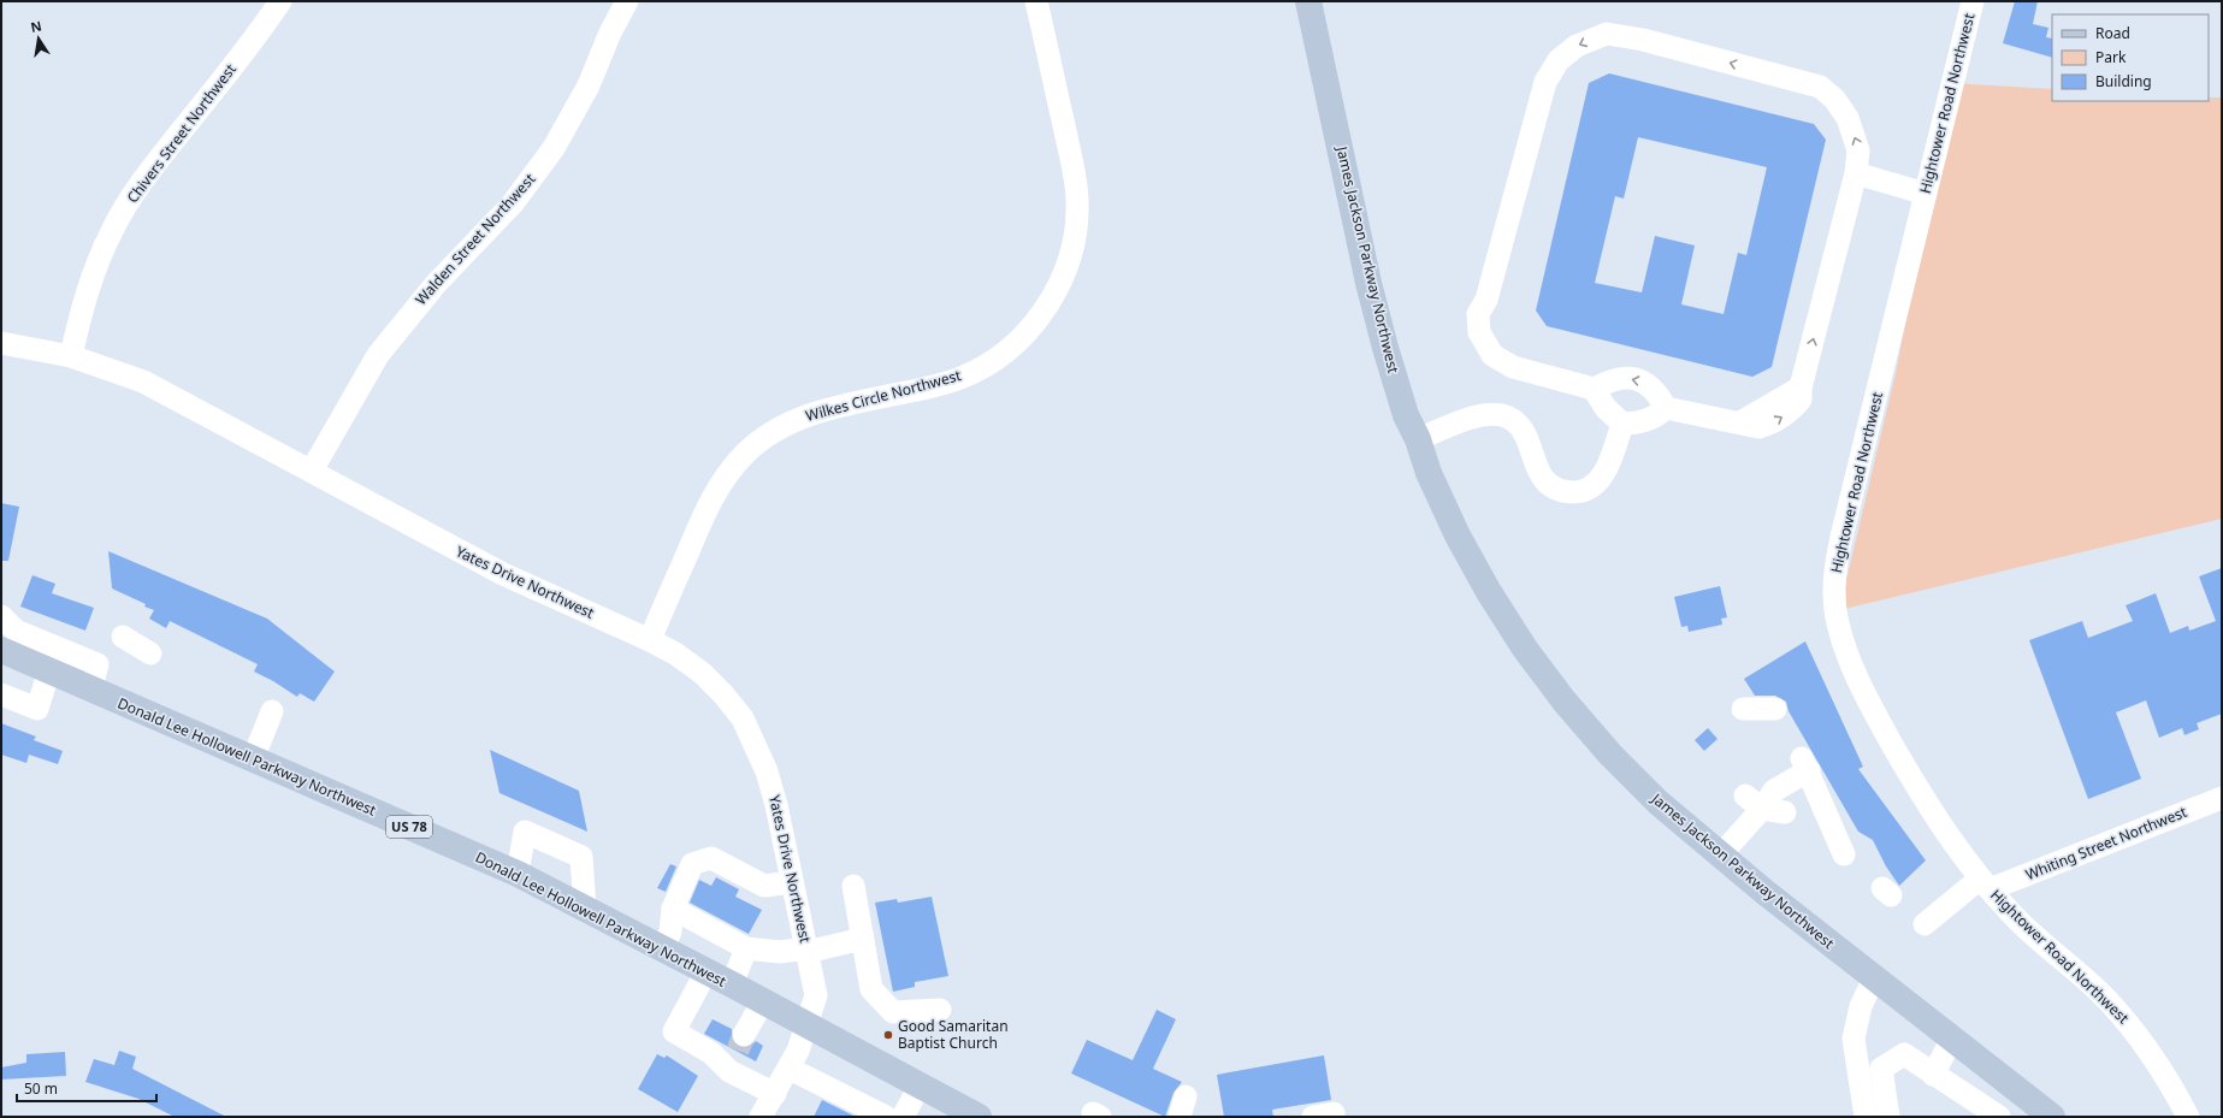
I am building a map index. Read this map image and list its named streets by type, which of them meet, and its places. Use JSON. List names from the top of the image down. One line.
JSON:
{"streets":{"main road":["James Jackson Parkway Northwest","Donald Lee Hollowell Parkway Northwest","US 78"],"street":["Hightower Road Northwest","Chivers Street Northwest","Walden Street Northwest","Wilkes Circle Northwest","Yates Drive Northwest","Whiting Street Northwest"]},"crossings":[["Hightower Road Northwest","Whiting Street Northwest"],["Chivers Street Northwest","Yates Drive Northwest"],["Walden Street Northwest","Yates Drive Northwest"],["Wilkes Circle Northwest","Yates Drive Northwest"],["Yates Drive Northwest","Donald Lee Hollowell Parkway Northwest"]],"places":["Good Samaritan Baptist Church"],"legend":["Road","Park","Building"],"scale_bar":"50 m","north":"top"}
